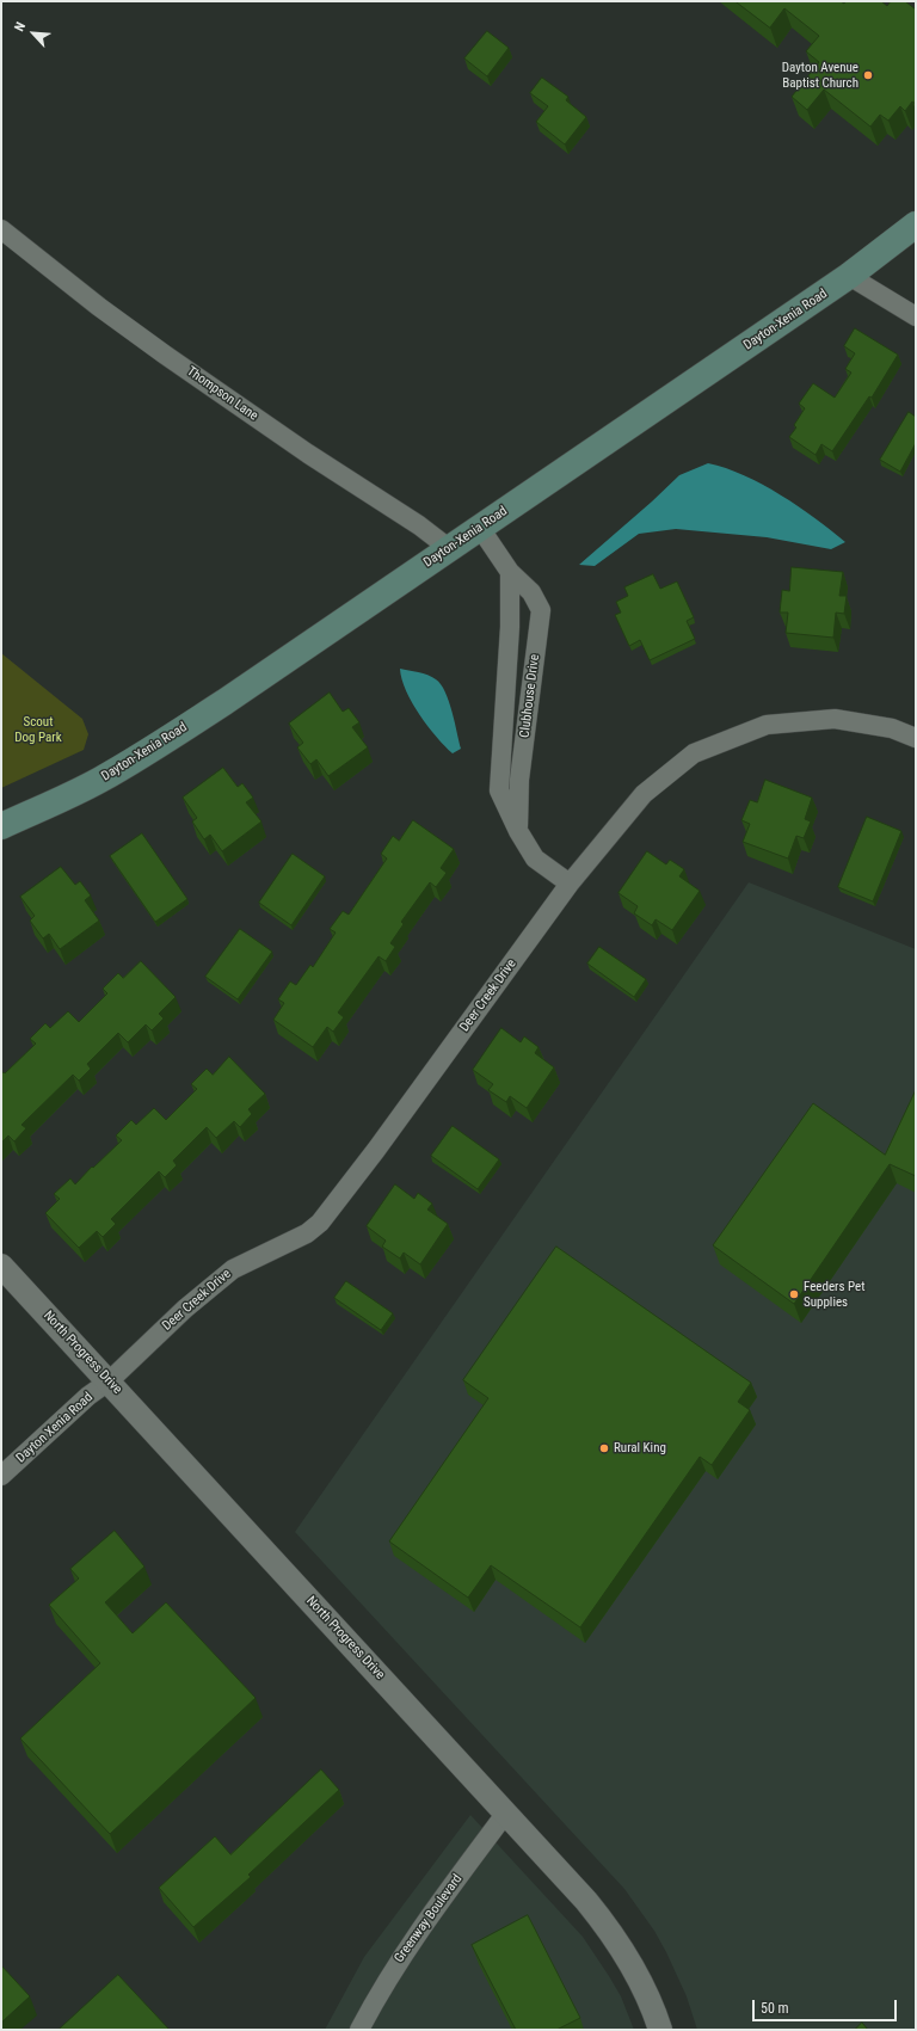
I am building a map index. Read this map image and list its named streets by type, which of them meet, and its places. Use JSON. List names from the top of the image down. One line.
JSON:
{"streets":{"main road":["Dayton-Xenia Road"],"street":["Thompson Lane","Clubhouse Drive","Deer Creek Drive","North Progress Drive","Dayton Xenia Road","Greenway Boulevard"]},"crossings":[["Dayton-Xenia Road","Thompson Lane"],["Dayton-Xenia Road","Clubhouse Drive"],["Clubhouse Drive","Deer Creek Drive"],["Deer Creek Drive","North Progress Drive"],["Deer Creek Drive","Dayton Xenia Road"],["North Progress Drive","Dayton Xenia Road"],["North Progress Drive","Greenway Boulevard"]],"parks":["Scout Dog Park"],"places":["Dayton Avenue Baptist Church","Feeders Pet Supplies","Rural King"],"scale_bar":"50 m","north":"top left"}
